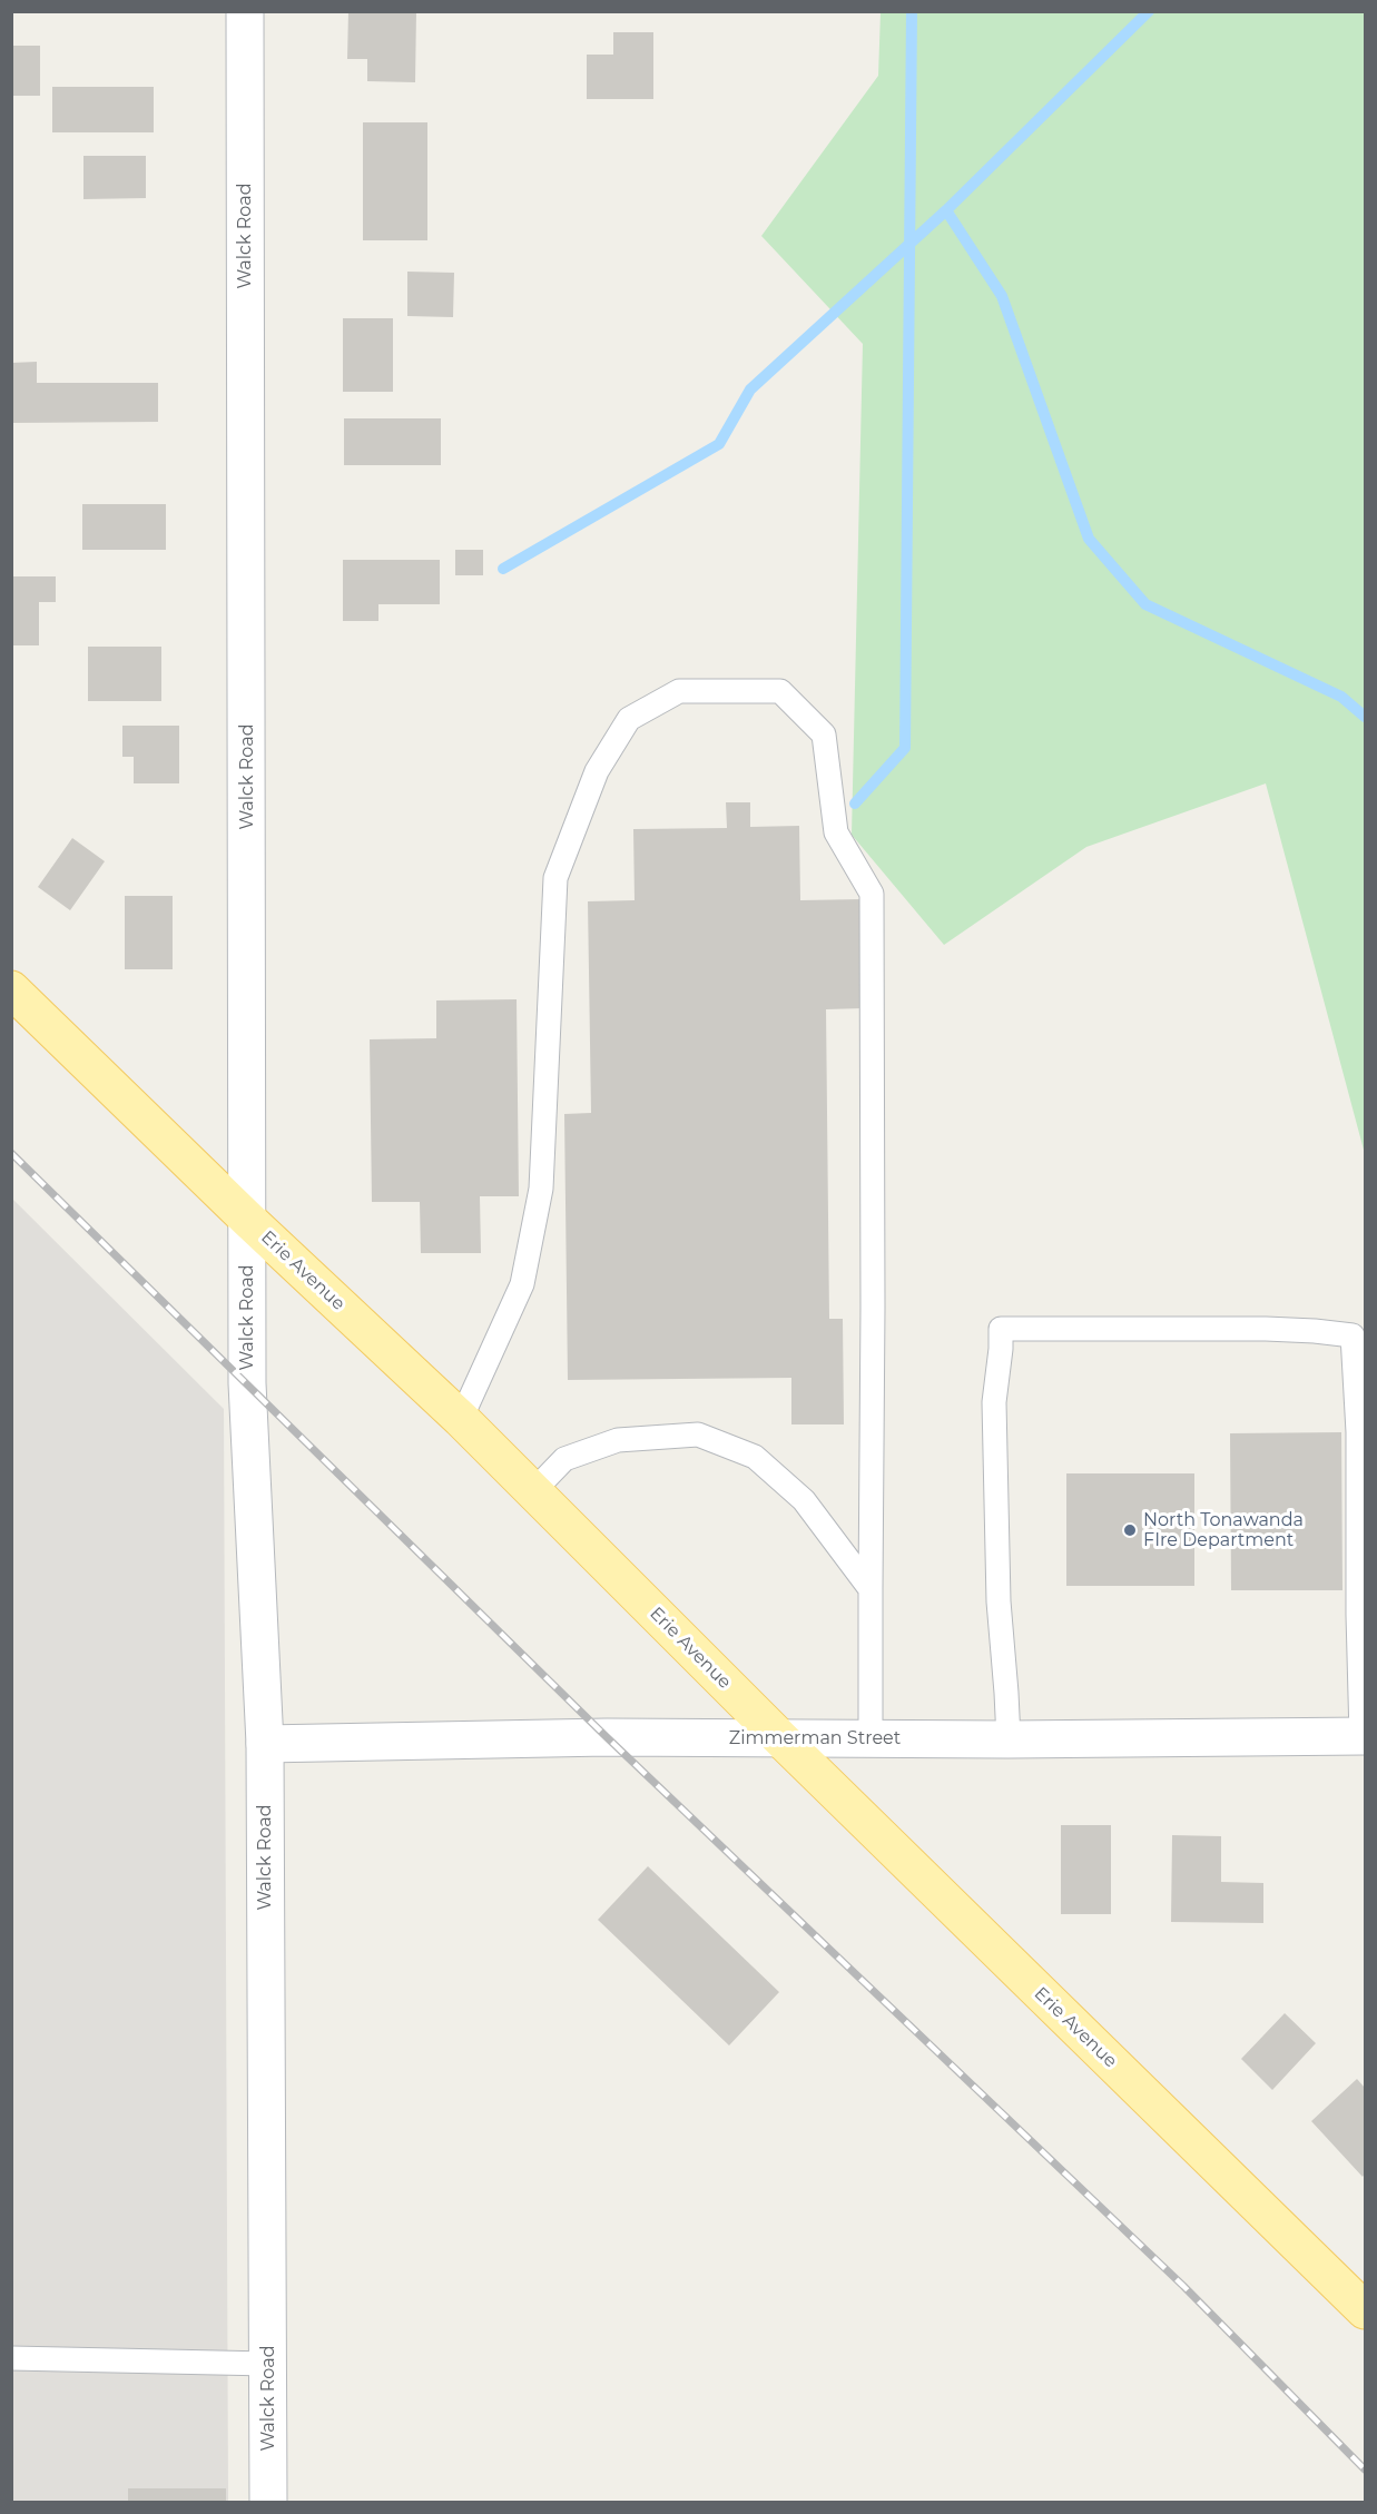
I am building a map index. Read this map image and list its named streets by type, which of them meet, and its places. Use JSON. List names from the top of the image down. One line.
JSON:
{"streets":{"main road":["Erie Avenue"],"street":["Walck Road","Zimmerman Street"]},"crossings":[["Walck Road","Erie Avenue"],["Walck Road","Zimmerman Street"],["Erie Avenue","Zimmerman Street"]],"places":["North Tonawanda FIre Department"]}
